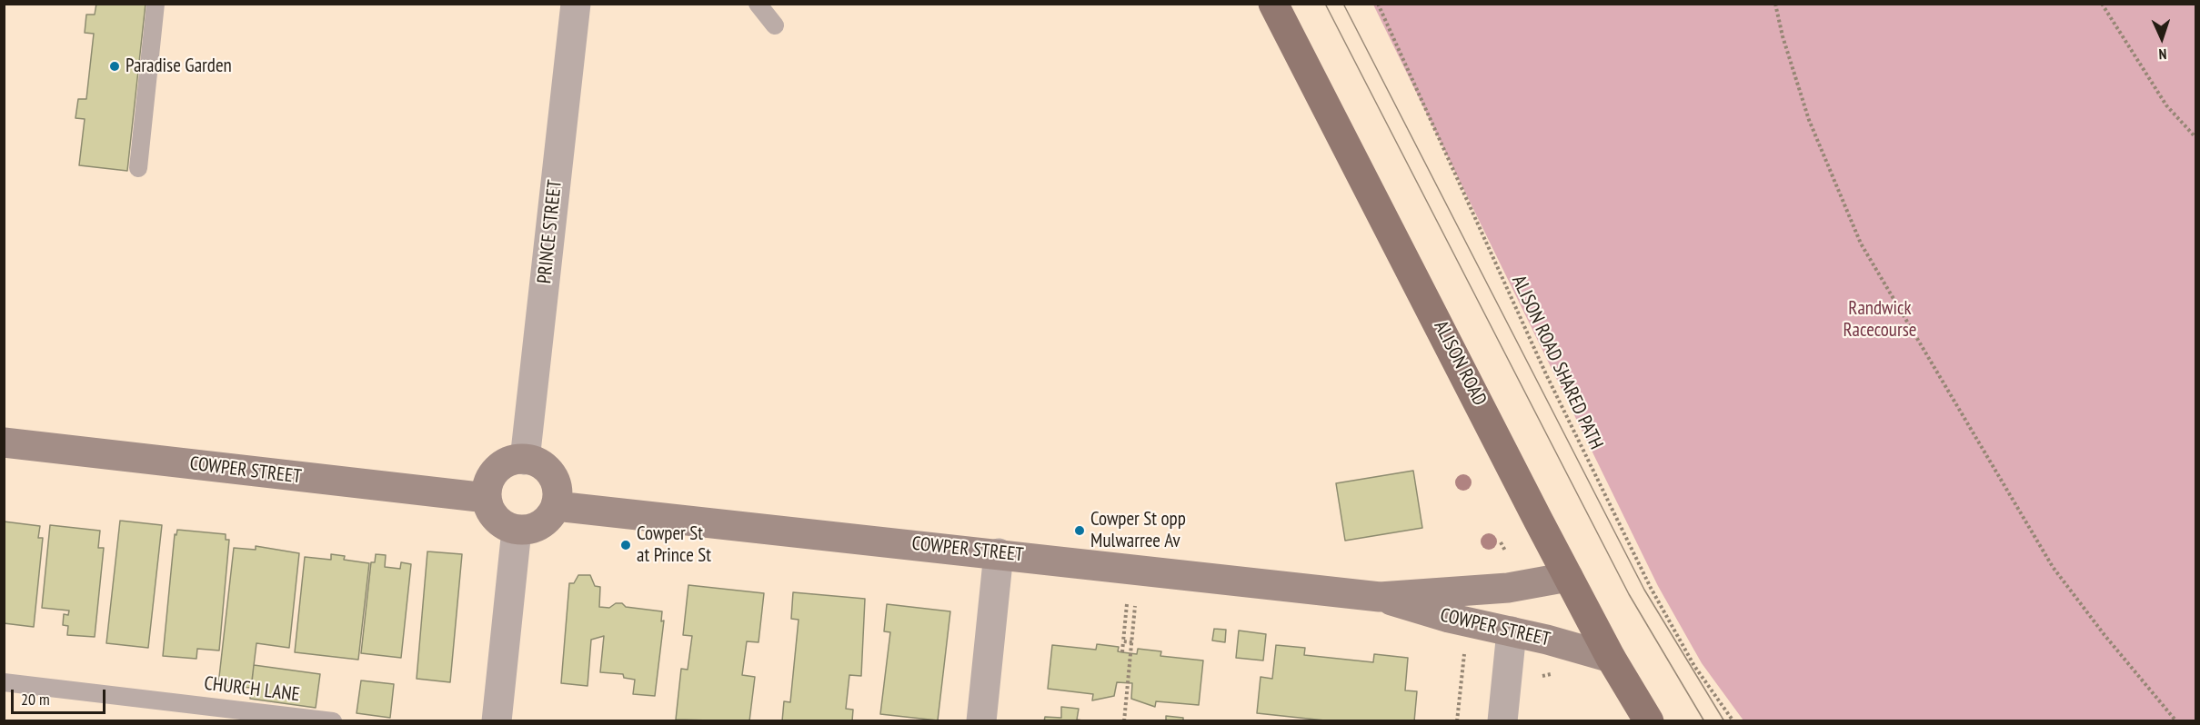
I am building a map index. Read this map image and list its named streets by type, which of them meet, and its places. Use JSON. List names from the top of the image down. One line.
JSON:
{"streets":{"main road":["ALISON ROAD","COWPER STREET"],"street":["PRINCE STREET"],"lane":["CHURCH LANE"],"path":["ALISON ROAD SHARED PATH"]},"crossings":[["PRINCE STREET","COWPER STREET"],["ALISON ROAD","COWPER STREET"]],"parks":["Randwick Racecourse"],"places":["Paradise Garden","Cowper St opp Mulwarree Av","Cowper St at Prince St"],"scale_bar":"20 m","north":"bottom"}
